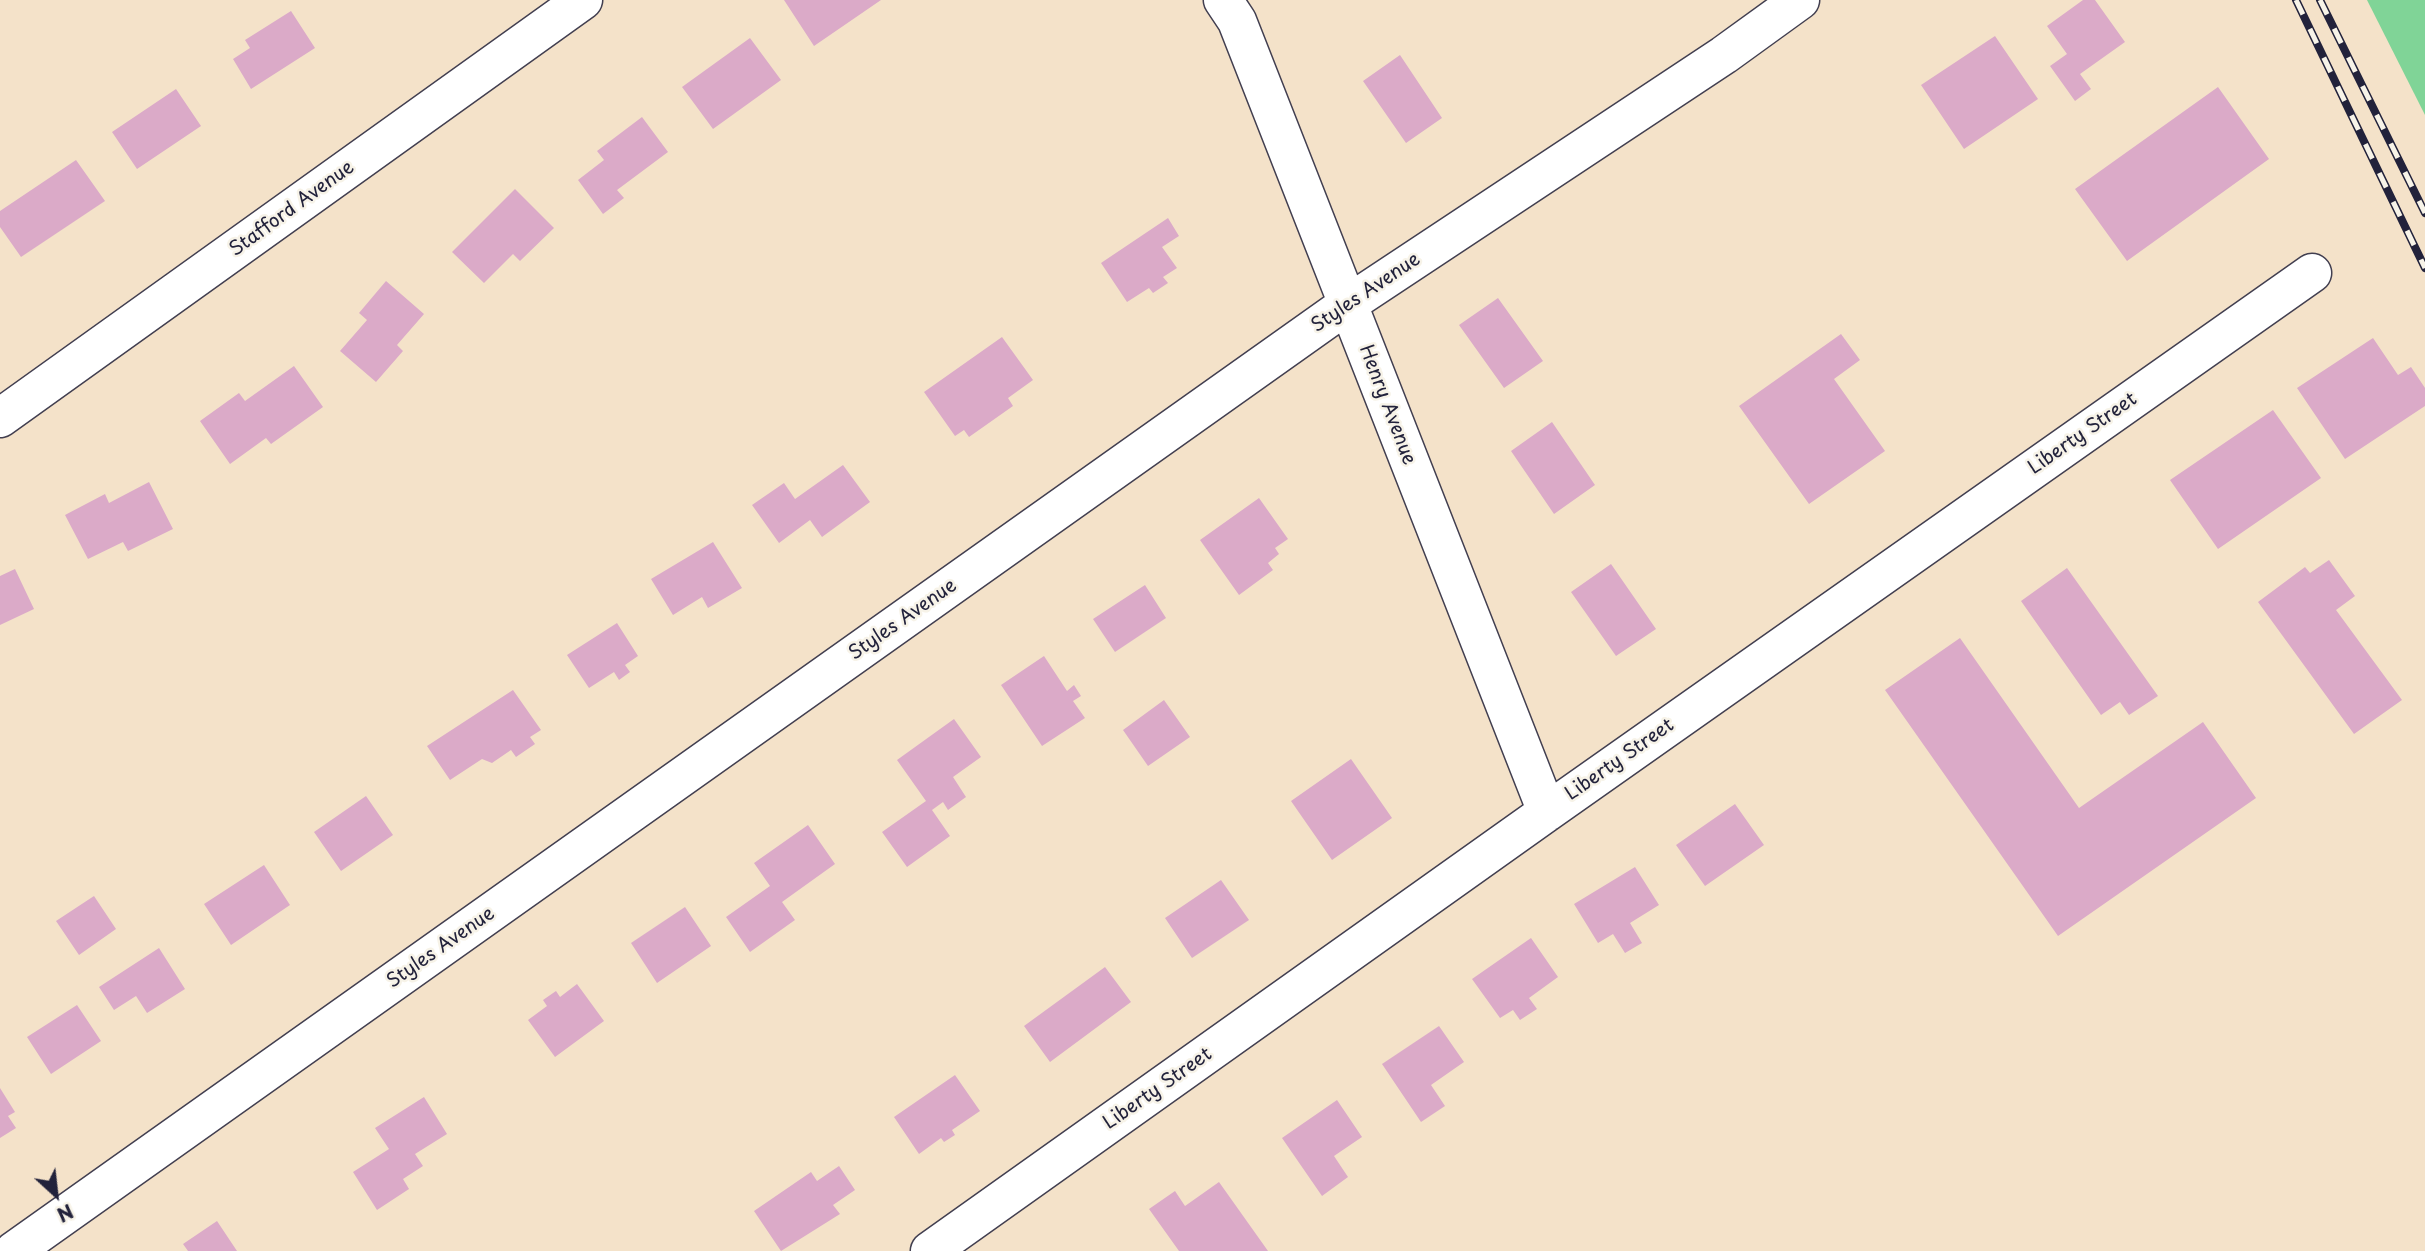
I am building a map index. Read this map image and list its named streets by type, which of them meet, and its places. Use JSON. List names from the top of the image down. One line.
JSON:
{"streets":{"street":["Stafford Avenue","Styles Avenue","Henry Avenue","Liberty Street"]},"crossings":[["Styles Avenue","Henry Avenue"],["Henry Avenue","Liberty Street"]],"north":"bottom right"}
